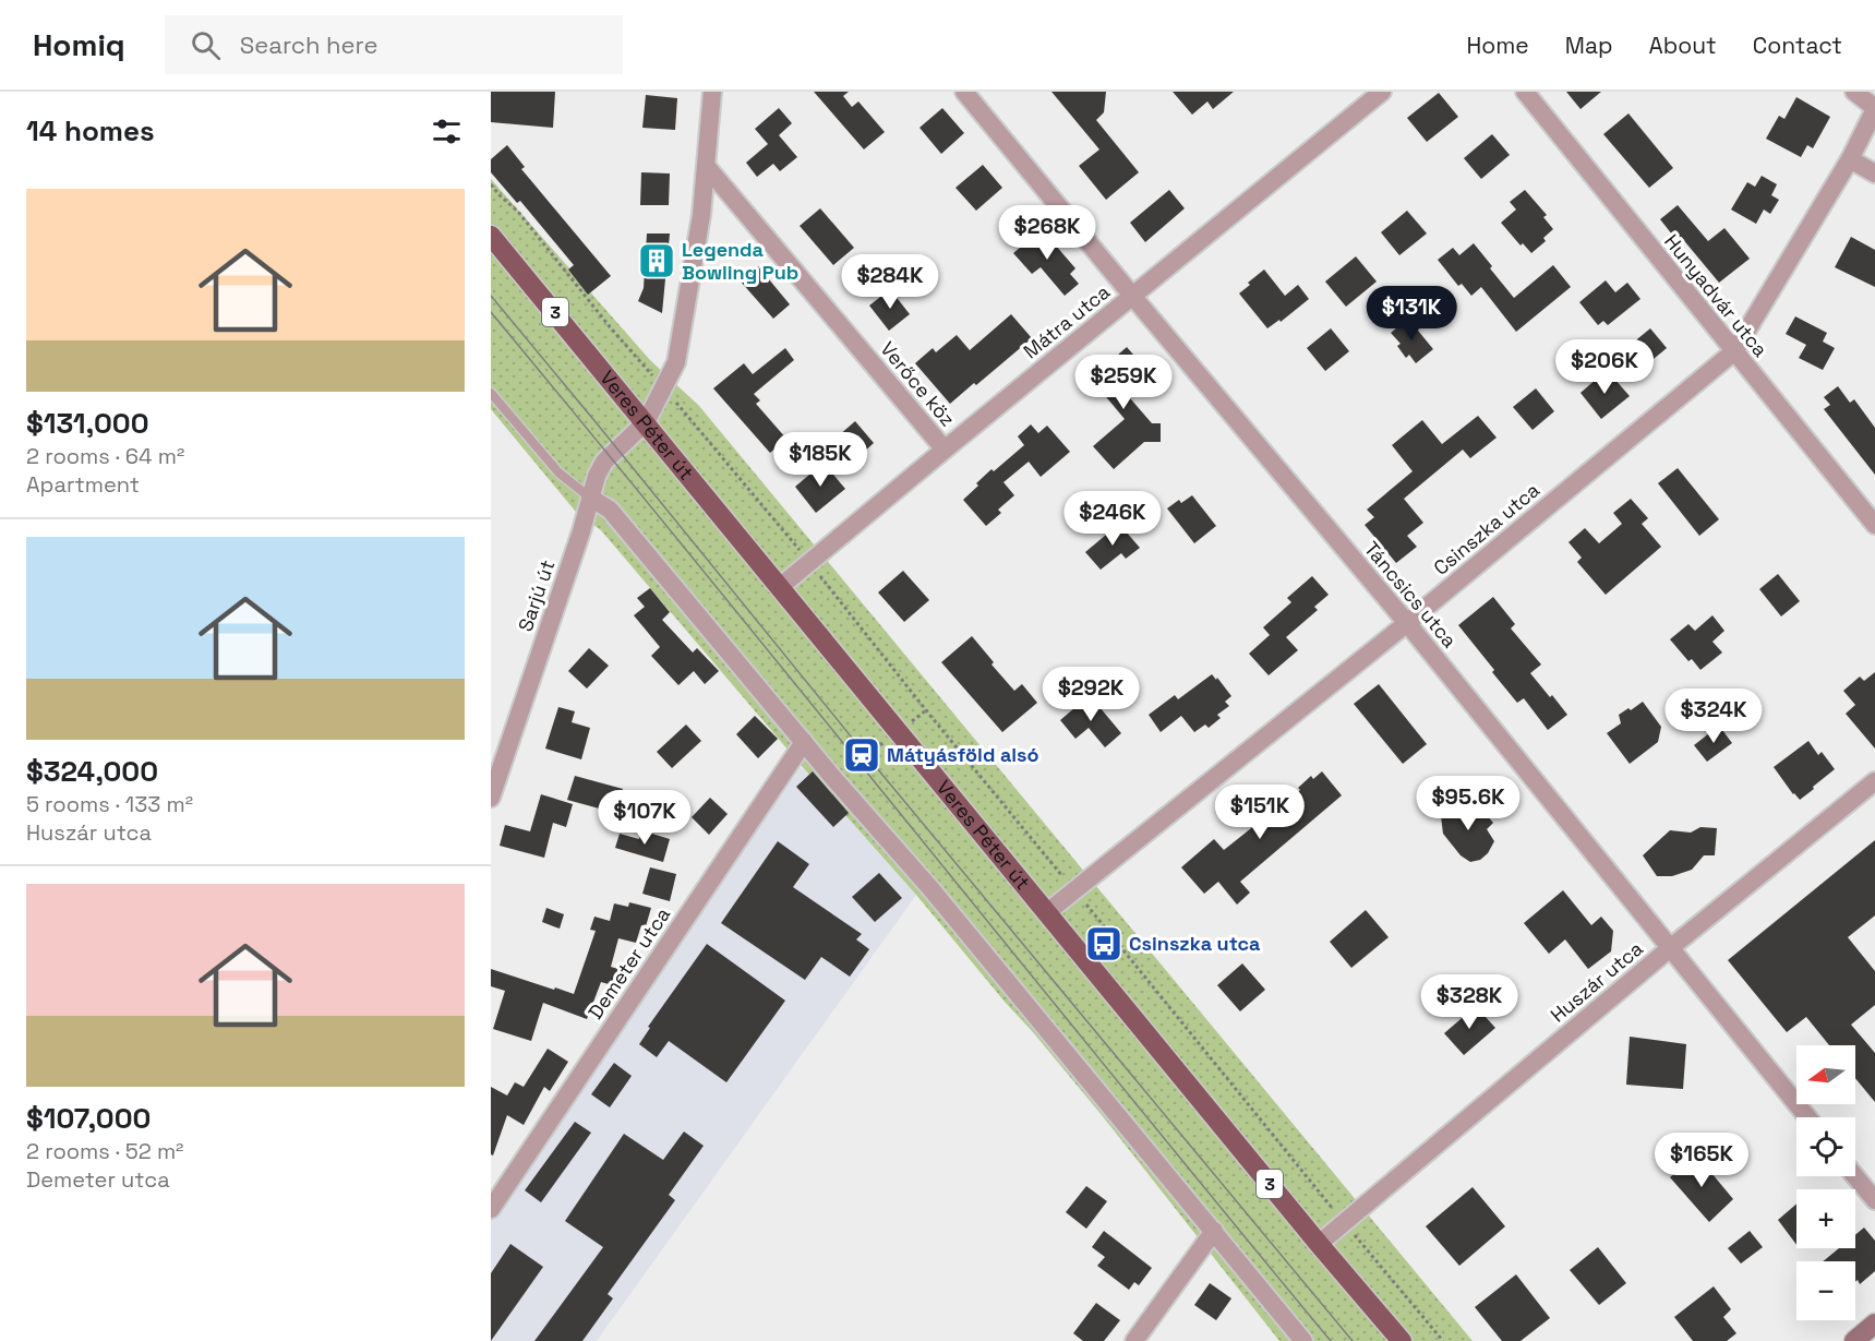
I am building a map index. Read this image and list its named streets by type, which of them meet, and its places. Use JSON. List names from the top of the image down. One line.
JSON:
{"streets":{"main road":["3","Veres Péter út"],"street":["Hunyadvár utca","Mátra utca","Verőce köz","Csinszka utca","Táncsics utca","Sarjú út","Demeter utca","Huszár utca"]},"crossings":[["Hunyadvár utca","Csinszka utca"],["Mátra utca","Verőce köz"],["Mátra utca","Veres Péter út"],["Mátra utca","Táncsics utca"],["Verőce köz","Sarjú út"],["Veres Péter út","Csinszka utca"],["Veres Péter út","Sarjú út"],["Veres Péter út","Huszár utca"],["Csinszka utca","Táncsics utca"],["Táncsics utca","Huszár utca"]],"places":{"building":["Legenda Bowling Pub"],"station":["Mátyásföld alsó"],"bus stop":["Csinszka utca"]},"north":"left","page":{"header":"Homiq","search":"Search here","nav":["Home","Map","About","Contact"],"heading":"14 homes","list":[{"name":"$131,000","note":"2 rooms · 64 m² · Apartment"},{"name":"$324,000","note":"5 rooms · 133 m² · Huszár utca"},{"name":"$107,000","note":"2 rooms · 52 m² · Demeter utca"}],"price":["$268K","$284K","$131K","$206K","$259K","$185K","$246K","$292K","$324K","$95.6K","$151K","$107K","$328K","$165K"],"map_buttons":["+","−"]}}
